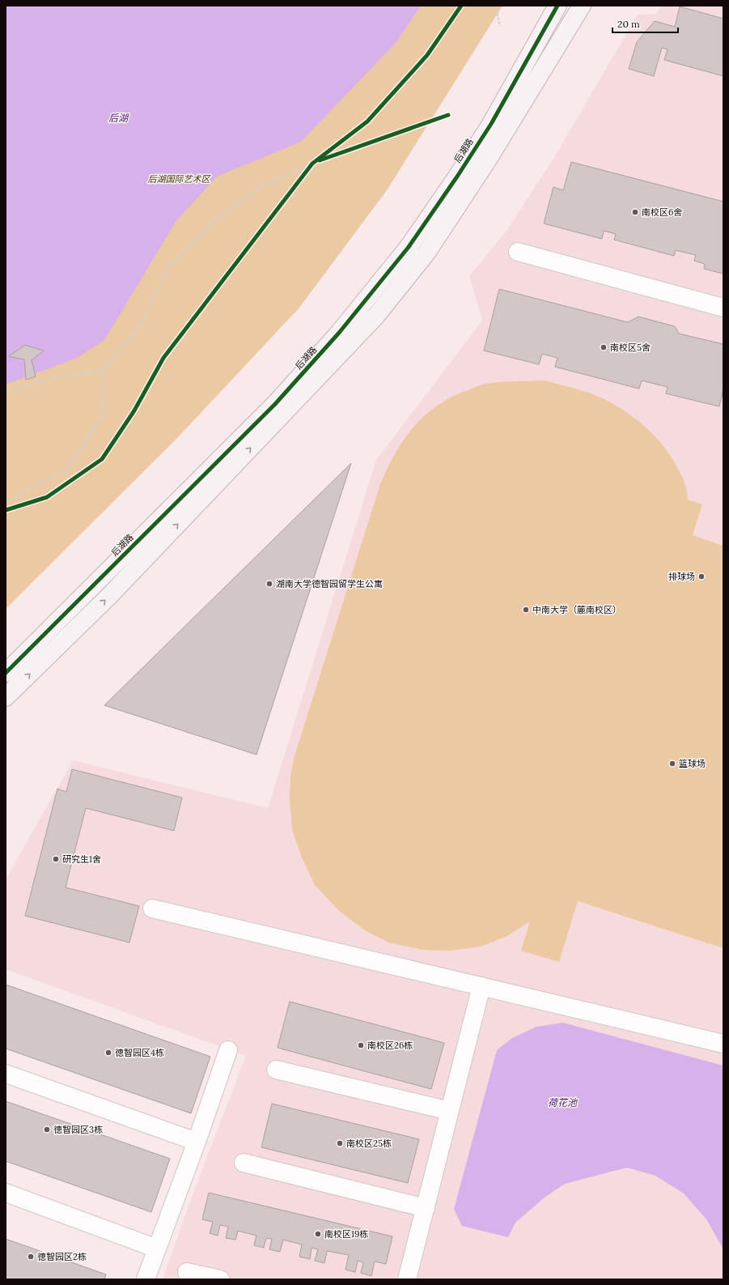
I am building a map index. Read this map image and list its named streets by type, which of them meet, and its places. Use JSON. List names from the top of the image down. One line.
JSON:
{"streets":{"main road":["后湖路"]},"water":["后湖","荷花池"],"parks":["后湖国际艺术区"],"places":["南校区6舍","南校区5舍","排球场","湖南大学德智园留学生公寓","中南大学（麓南校区）","篮球场","研究生1舍","南校区26栋","徳智园区4栋","徳智园区3栋","南校区25栋","南校区19栋","徳智园区2栋"],"scale_bar":"20 m"}
